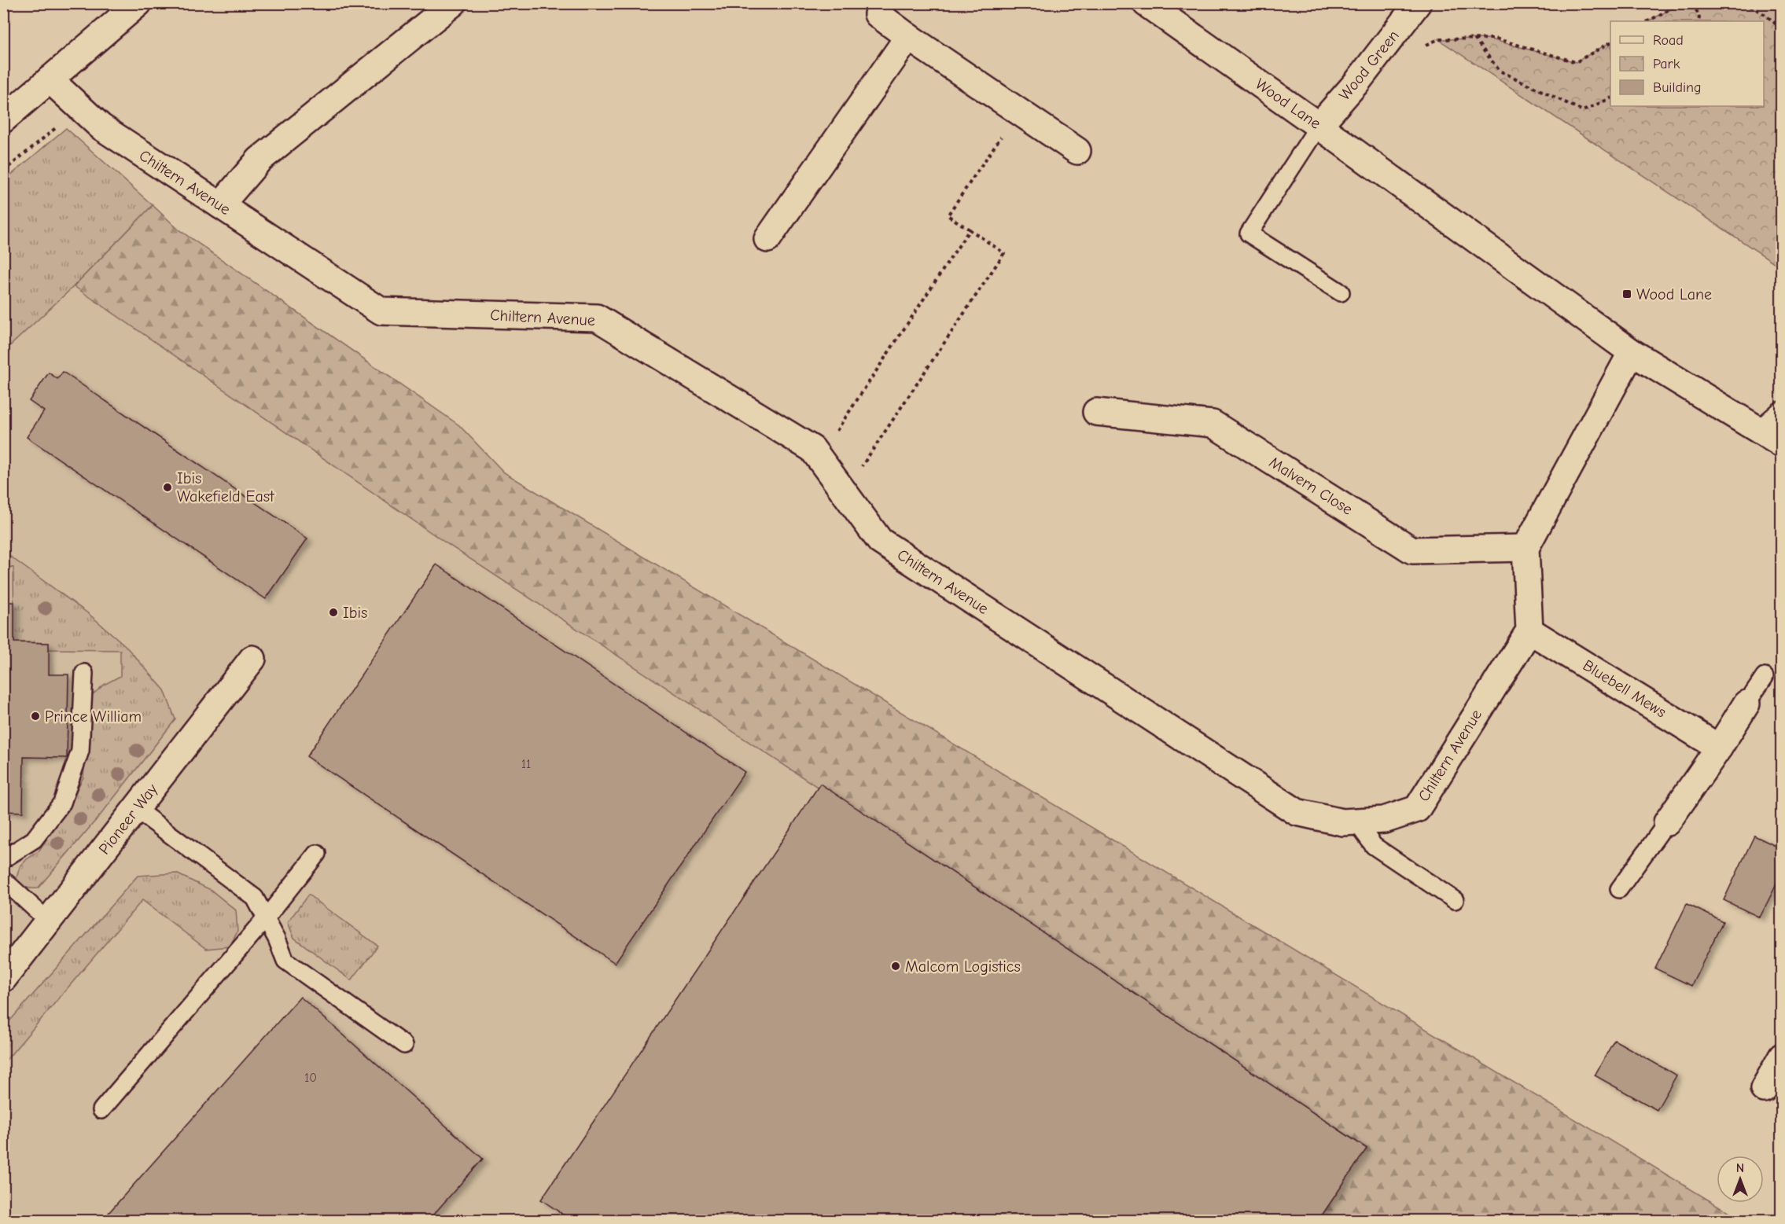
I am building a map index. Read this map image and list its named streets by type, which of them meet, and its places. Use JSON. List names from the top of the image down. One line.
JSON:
{"streets":{"street":["Wood Green","Wood Lane","Chiltern Avenue","Malvern Close","Bluebell Mews","Pioneer Way"]},"crossings":[["Wood Green","Wood Lane"],["Chiltern Avenue","Bluebell Mews"]],"places":{"transit":["Wood Lane"],"other":["Ibis Wakefield East","Ibis","Prince William","Malcom Logistics"]},"house_numbers":["11","10"],"legend":["Road","Park","Building"],"north":"top"}
